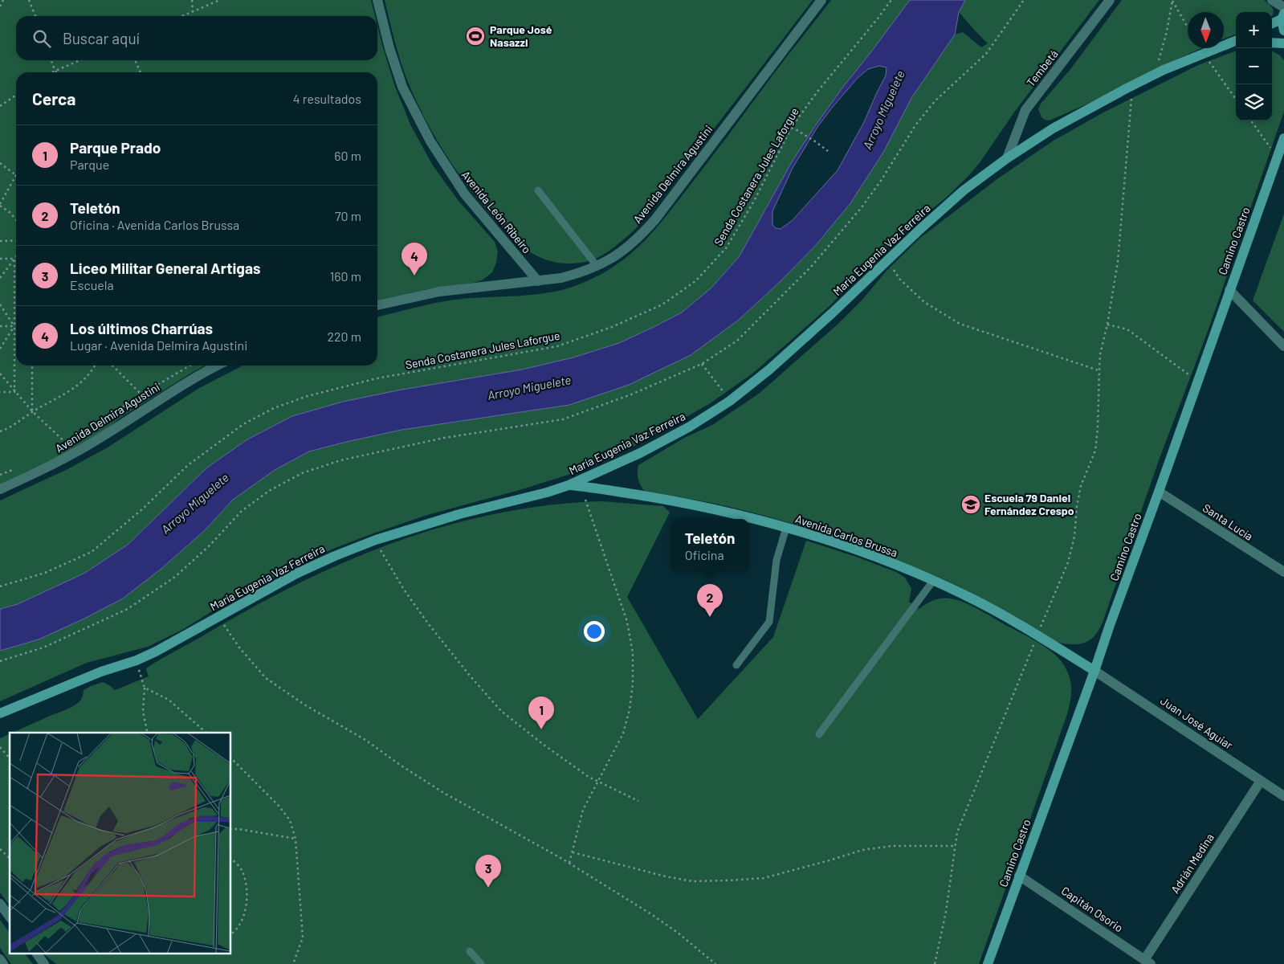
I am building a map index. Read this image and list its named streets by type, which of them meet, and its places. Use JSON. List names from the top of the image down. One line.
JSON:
{"streets":{"street":["Tembetá","Avenida Delmira Agustini","Avenida León Ribeiro","Camino Castro","María Eugenia Vaz Ferreira","Santa Lucía","Avenida Carlos Brussa","Juan José Aguiar","Adrián Medina","Capitán Osorio"],"path":["Senda Costanera Jules Laforgue"]},"crossings":[["Tembetá","María Eugenia Vaz Ferreira"],["Avenida Delmira Agustini","Avenida León Ribeiro"],["Camino Castro","Santa Lucía"],["Camino Castro","Avenida Carlos Brussa"],["Camino Castro","Juan José Aguiar"],["Camino Castro","Capitán Osorio"],["María Eugenia Vaz Ferreira","Avenida Carlos Brussa"],["Avenida Carlos Brussa","Juan José Aguiar"],["Juan José Aguiar","Adrián Medina"],["Adrián Medina","Capitán Osorio"]],"water":["Arroyo Miguelete"],"places":{"sports":["Parque José Nasazzi"],"school or university":["Escuela 79 Daniel Fernández Crespo"]},"north":"bottom","page":{"map_buttons":["+","−"],"search":"Buscar aquí","heading":["Cerca","4 resultados"],"list":[{"mark":"1","name":"Parque Prado","note":"Parque","value":"60 m"},{"mark":"2","name":"Teletón","note":"Oficina · Avenida Carlos Brussa","value":"70 m"},{"mark":"3","name":"Liceo Militar General Artigas","note":"Escuela","value":"160 m"},{"mark":"4","name":"Los últimos Charrúas","note":"Lugar · Avenida Delmira Agustini","value":"220 m"}],"pins":["4","2","1","3"],"popup":["Teletón","Oficina"]}}
